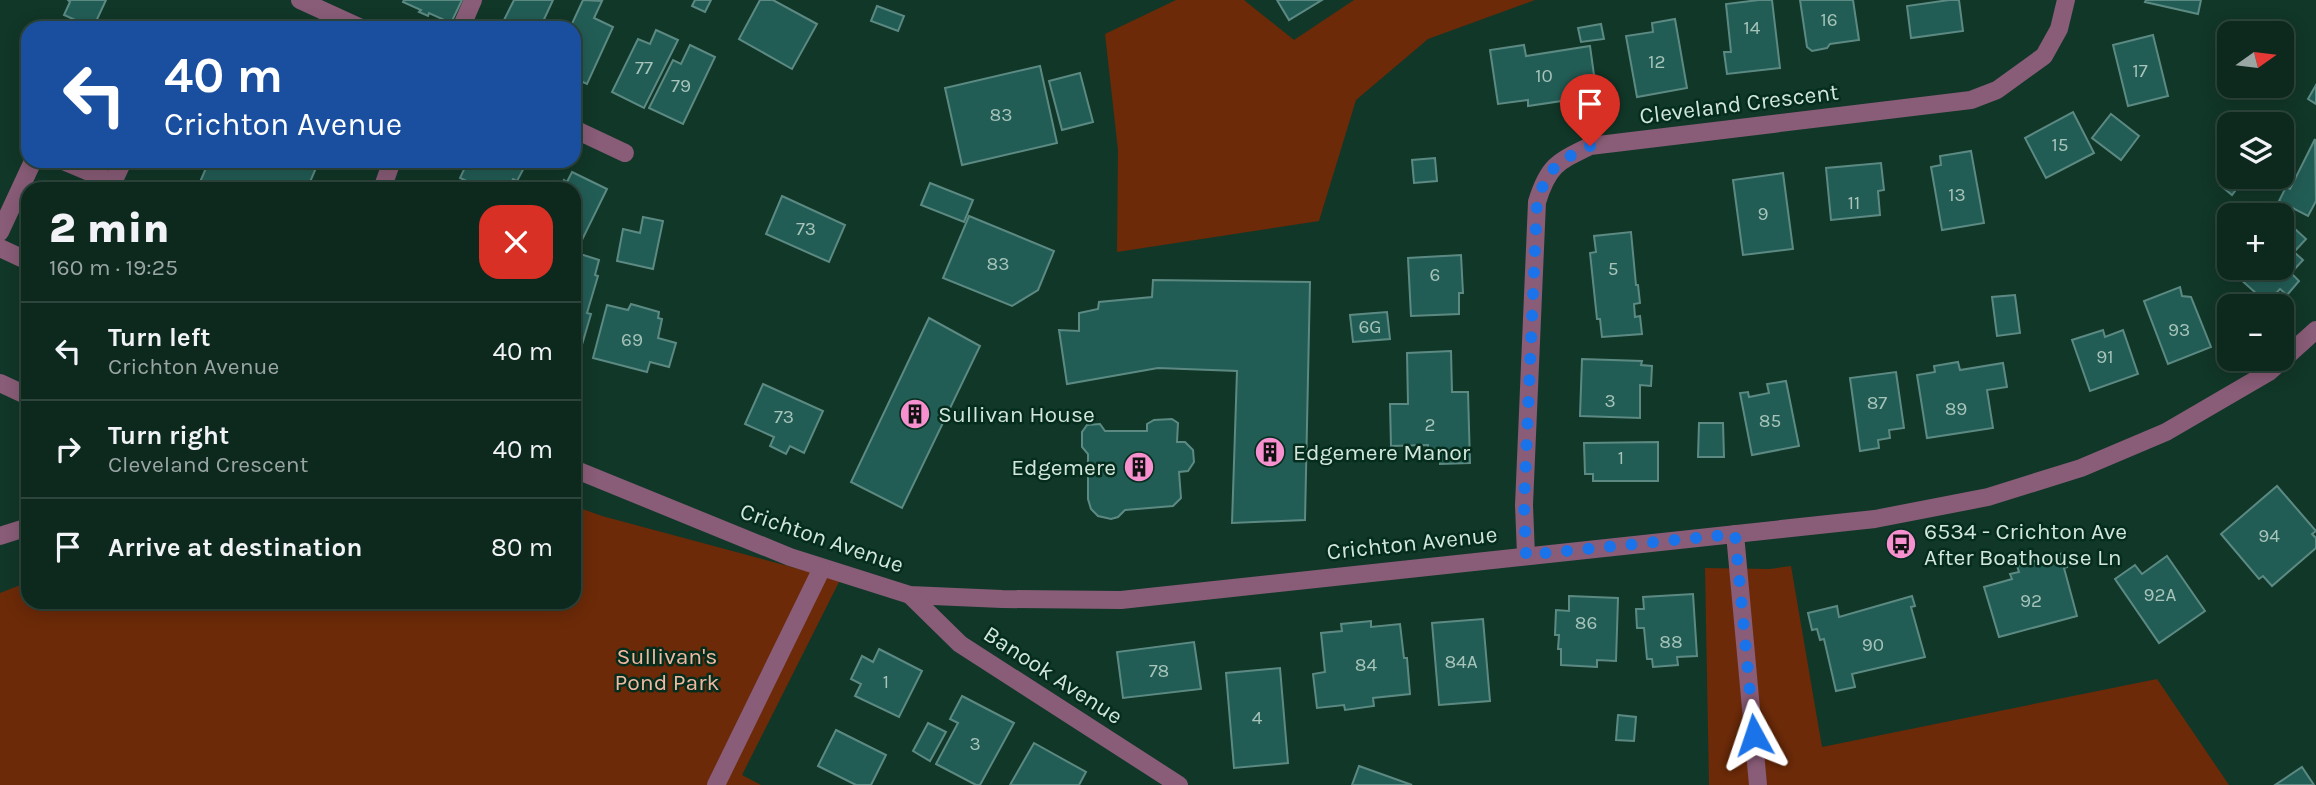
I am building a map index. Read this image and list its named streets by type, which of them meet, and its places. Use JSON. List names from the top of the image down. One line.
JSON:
{"streets":{"street":["Cleveland Crescent","Crichton Avenue","Banook Avenue"]},"crossings":[["Cleveland Crescent","Crichton Avenue"],["Crichton Avenue","Banook Avenue"]],"parks":["Sullivan's Pond Park"],"places":{"building":["Sullivan House","Edgemere Manor","Edgemere"],"bus stop":["6534 - Crichton Ave After Boathouse Ln"]},"house_numbers":["16","14","12","77","17","10","79","83","15","13","11","9","73","83","5","6","6G","93","69","91","3","87","89","73","85","2","1","94","92A","92","86","88","90","84A","84","78","1","4","3"],"north":"right","page":{"map_buttons":["+","−"],"turn":["40 m","Crichton Avenue"],"heading":["2 min","160 m · 19:25"],"list":[{"name":"Turn left","note":"Crichton Avenue","value":"40 m"},{"name":"Turn right","note":"Cleveland Crescent","value":"40 m"},{"name":"Arrive at destination","value":"80 m"}]}}
